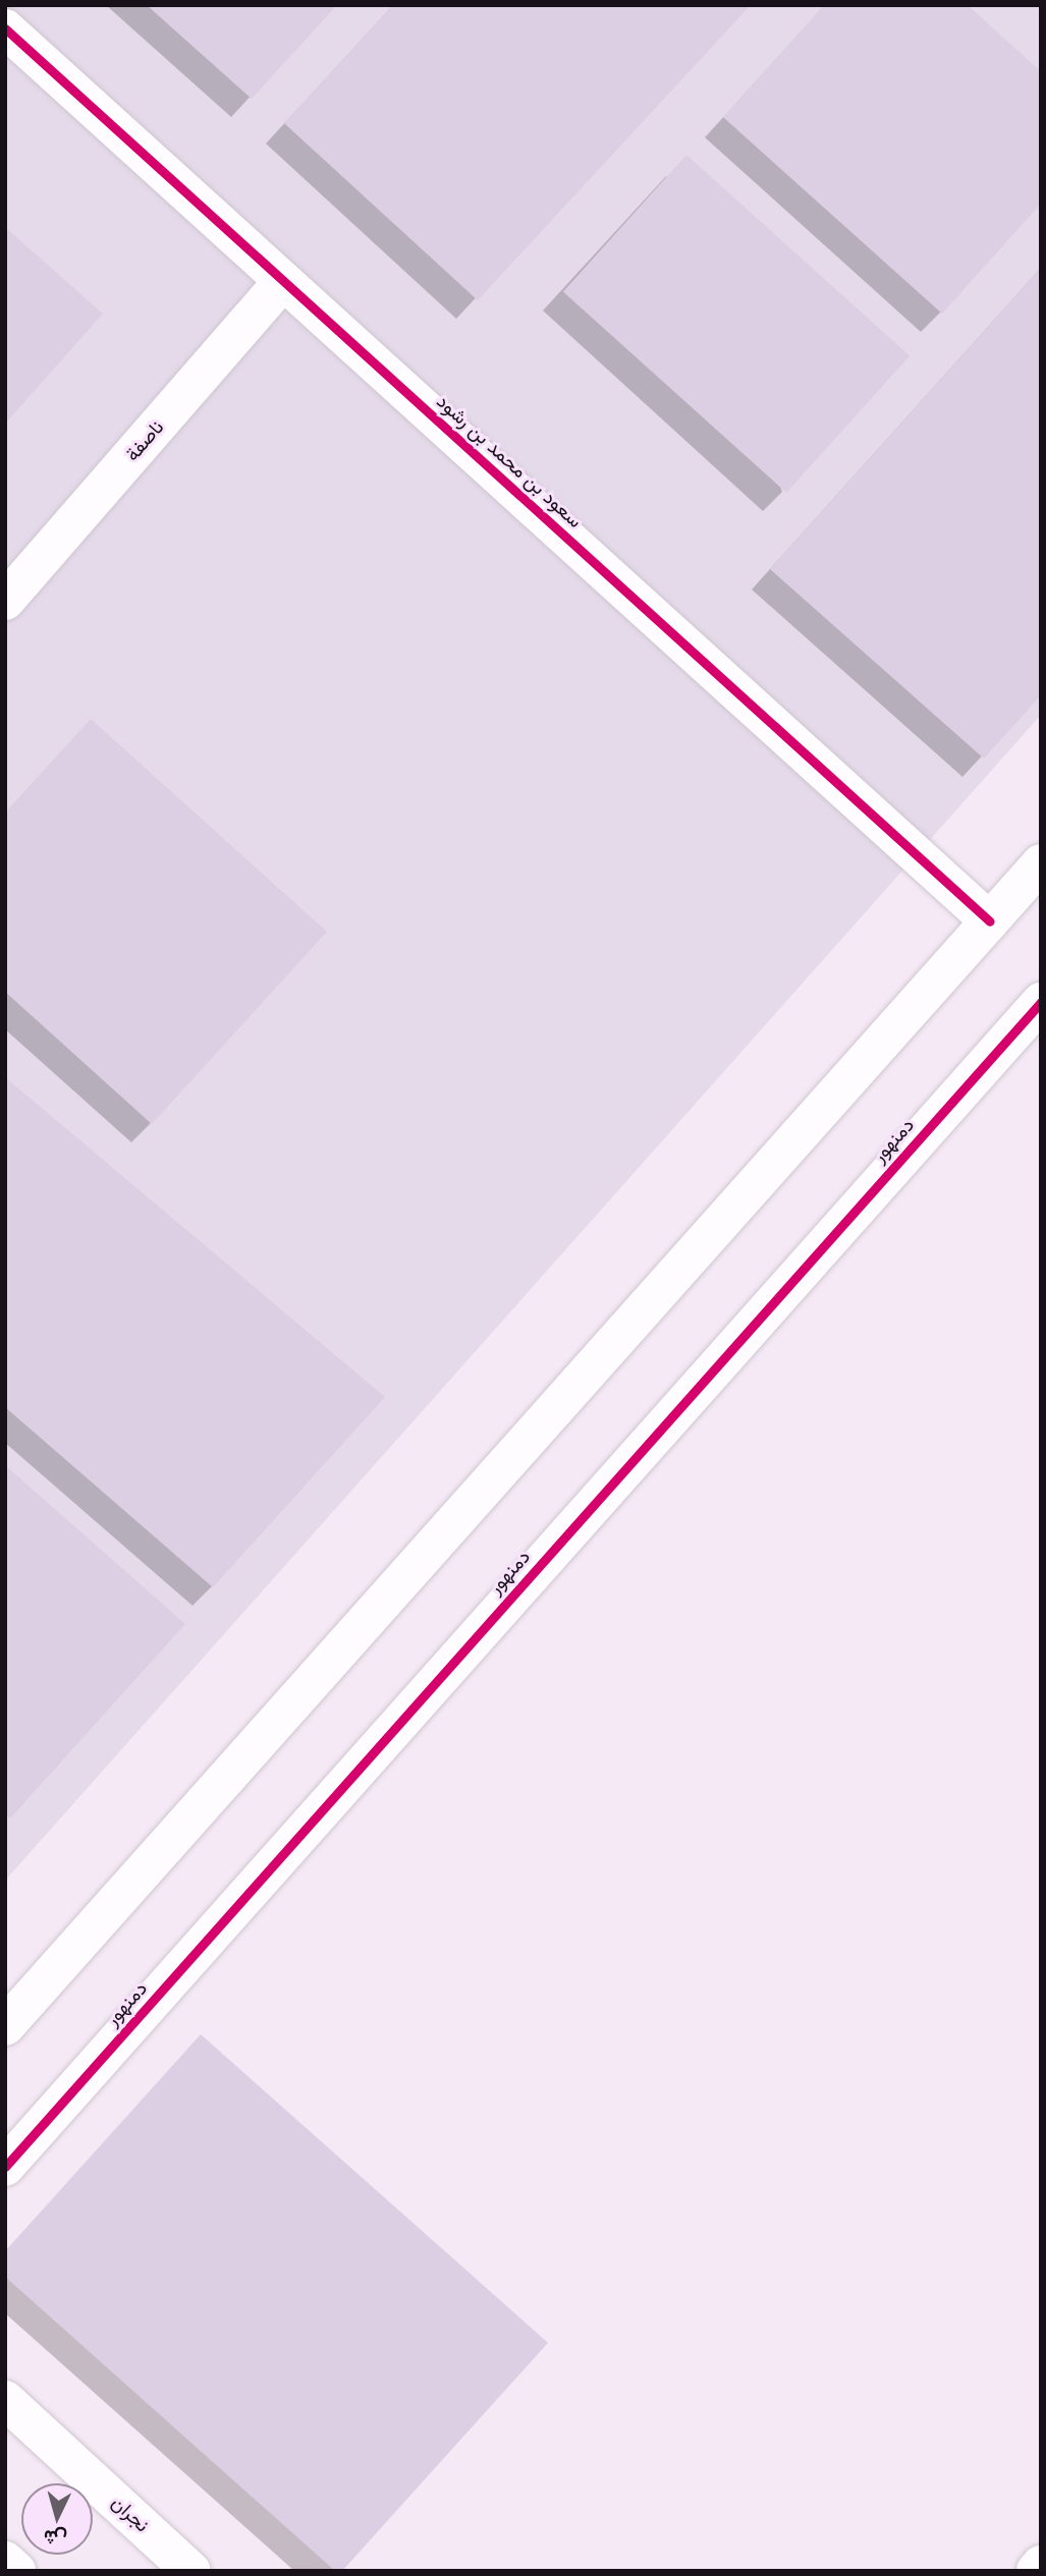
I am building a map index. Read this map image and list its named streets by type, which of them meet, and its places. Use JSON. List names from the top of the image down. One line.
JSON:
{"streets":{"street":["ناصفة","سعود بن محمد بن رشود","دمنهور","نجران"]},"crossings":[["ناصفة","سعود بن محمد بن رشود"]],"north":"bottom"}
